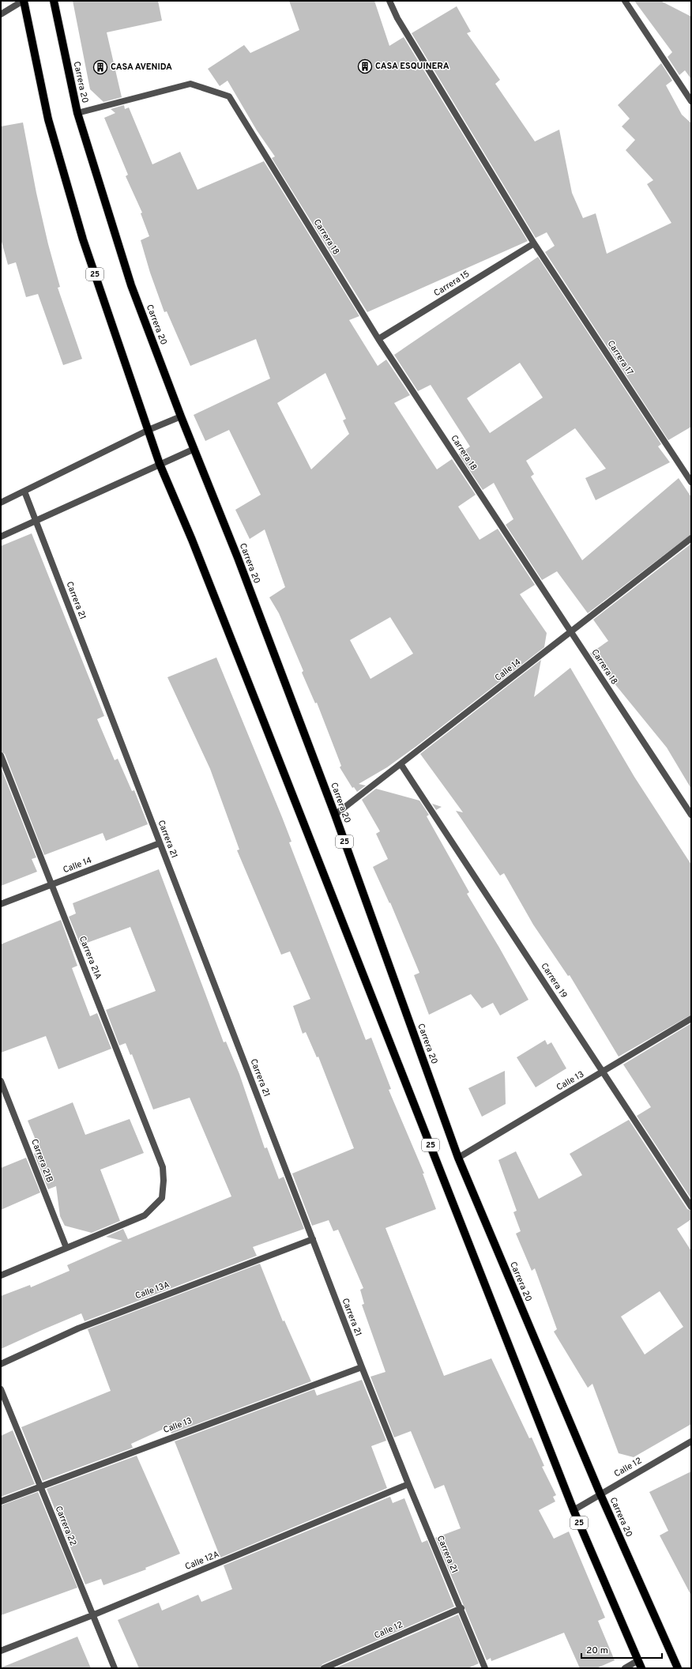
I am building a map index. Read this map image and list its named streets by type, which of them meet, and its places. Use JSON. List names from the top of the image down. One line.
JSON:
{"streets":{"main road":["Carrera 20","25"],"street":["Carrera 18","Carrera 15","Carrera 17","Carrera 21","Calle 14","Carrera 21A","Carrera 19","Calle 13","Carrera 21B","Calle 13A","Calle 12","Carrera 22","Calle 12A"]},"crossings":[["Carrera 20","Carrera 18"],["Carrera 20","Calle 14"],["Carrera 20","Calle 13"],["Carrera 20","Calle 12"],["Carrera 18","Carrera 15"],["Carrera 18","Calle 14"],["25","Calle 12"],["Carrera 15","Carrera 17"],["Carrera 21","Calle 14"],["Carrera 21","Calle 13"],["Carrera 21","Calle 13A"],["Carrera 21","Calle 12"],["Carrera 21","Calle 12A"],["Calle 14","Carrera 21A"],["Calle 14","Carrera 19"],["Carrera 21A","Carrera 21B"],["Carrera 19","Calle 13"],["Calle 13","Carrera 22"],["Carrera 22","Calle 12A"]],"places":{"building":["CASA ESQUINERA","CASA AVENIDA"]},"scale_bar":"20 m"}
